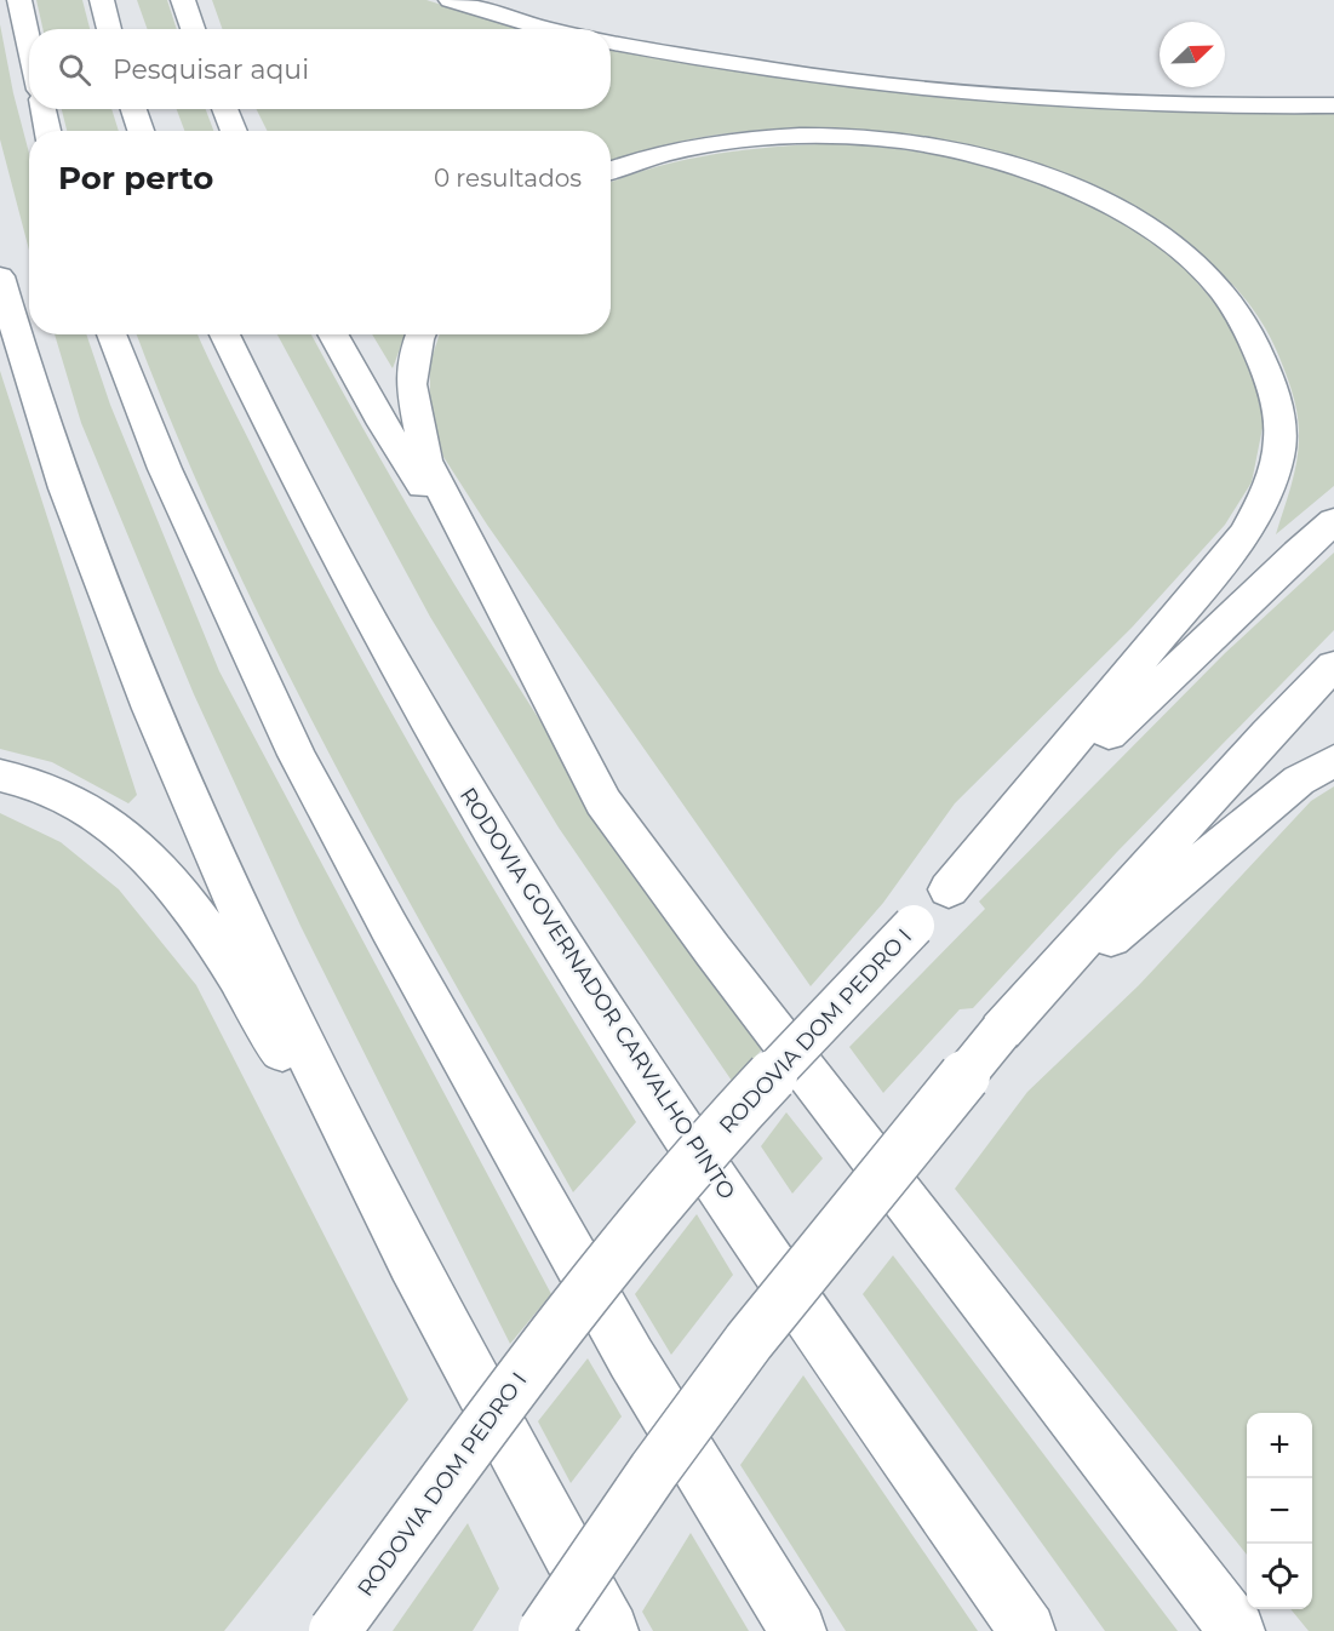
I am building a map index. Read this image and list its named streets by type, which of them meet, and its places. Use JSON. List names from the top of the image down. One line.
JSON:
{"streets":{"highway":["RODOVIA GOVERNADOR CARVALHO PINTO","RODOVIA DOM PEDRO I"]},"north":"top right","page":{"search":"Pesquisar aqui","heading":["Por perto","0 resultados"],"map_buttons":["+","−"]}}
